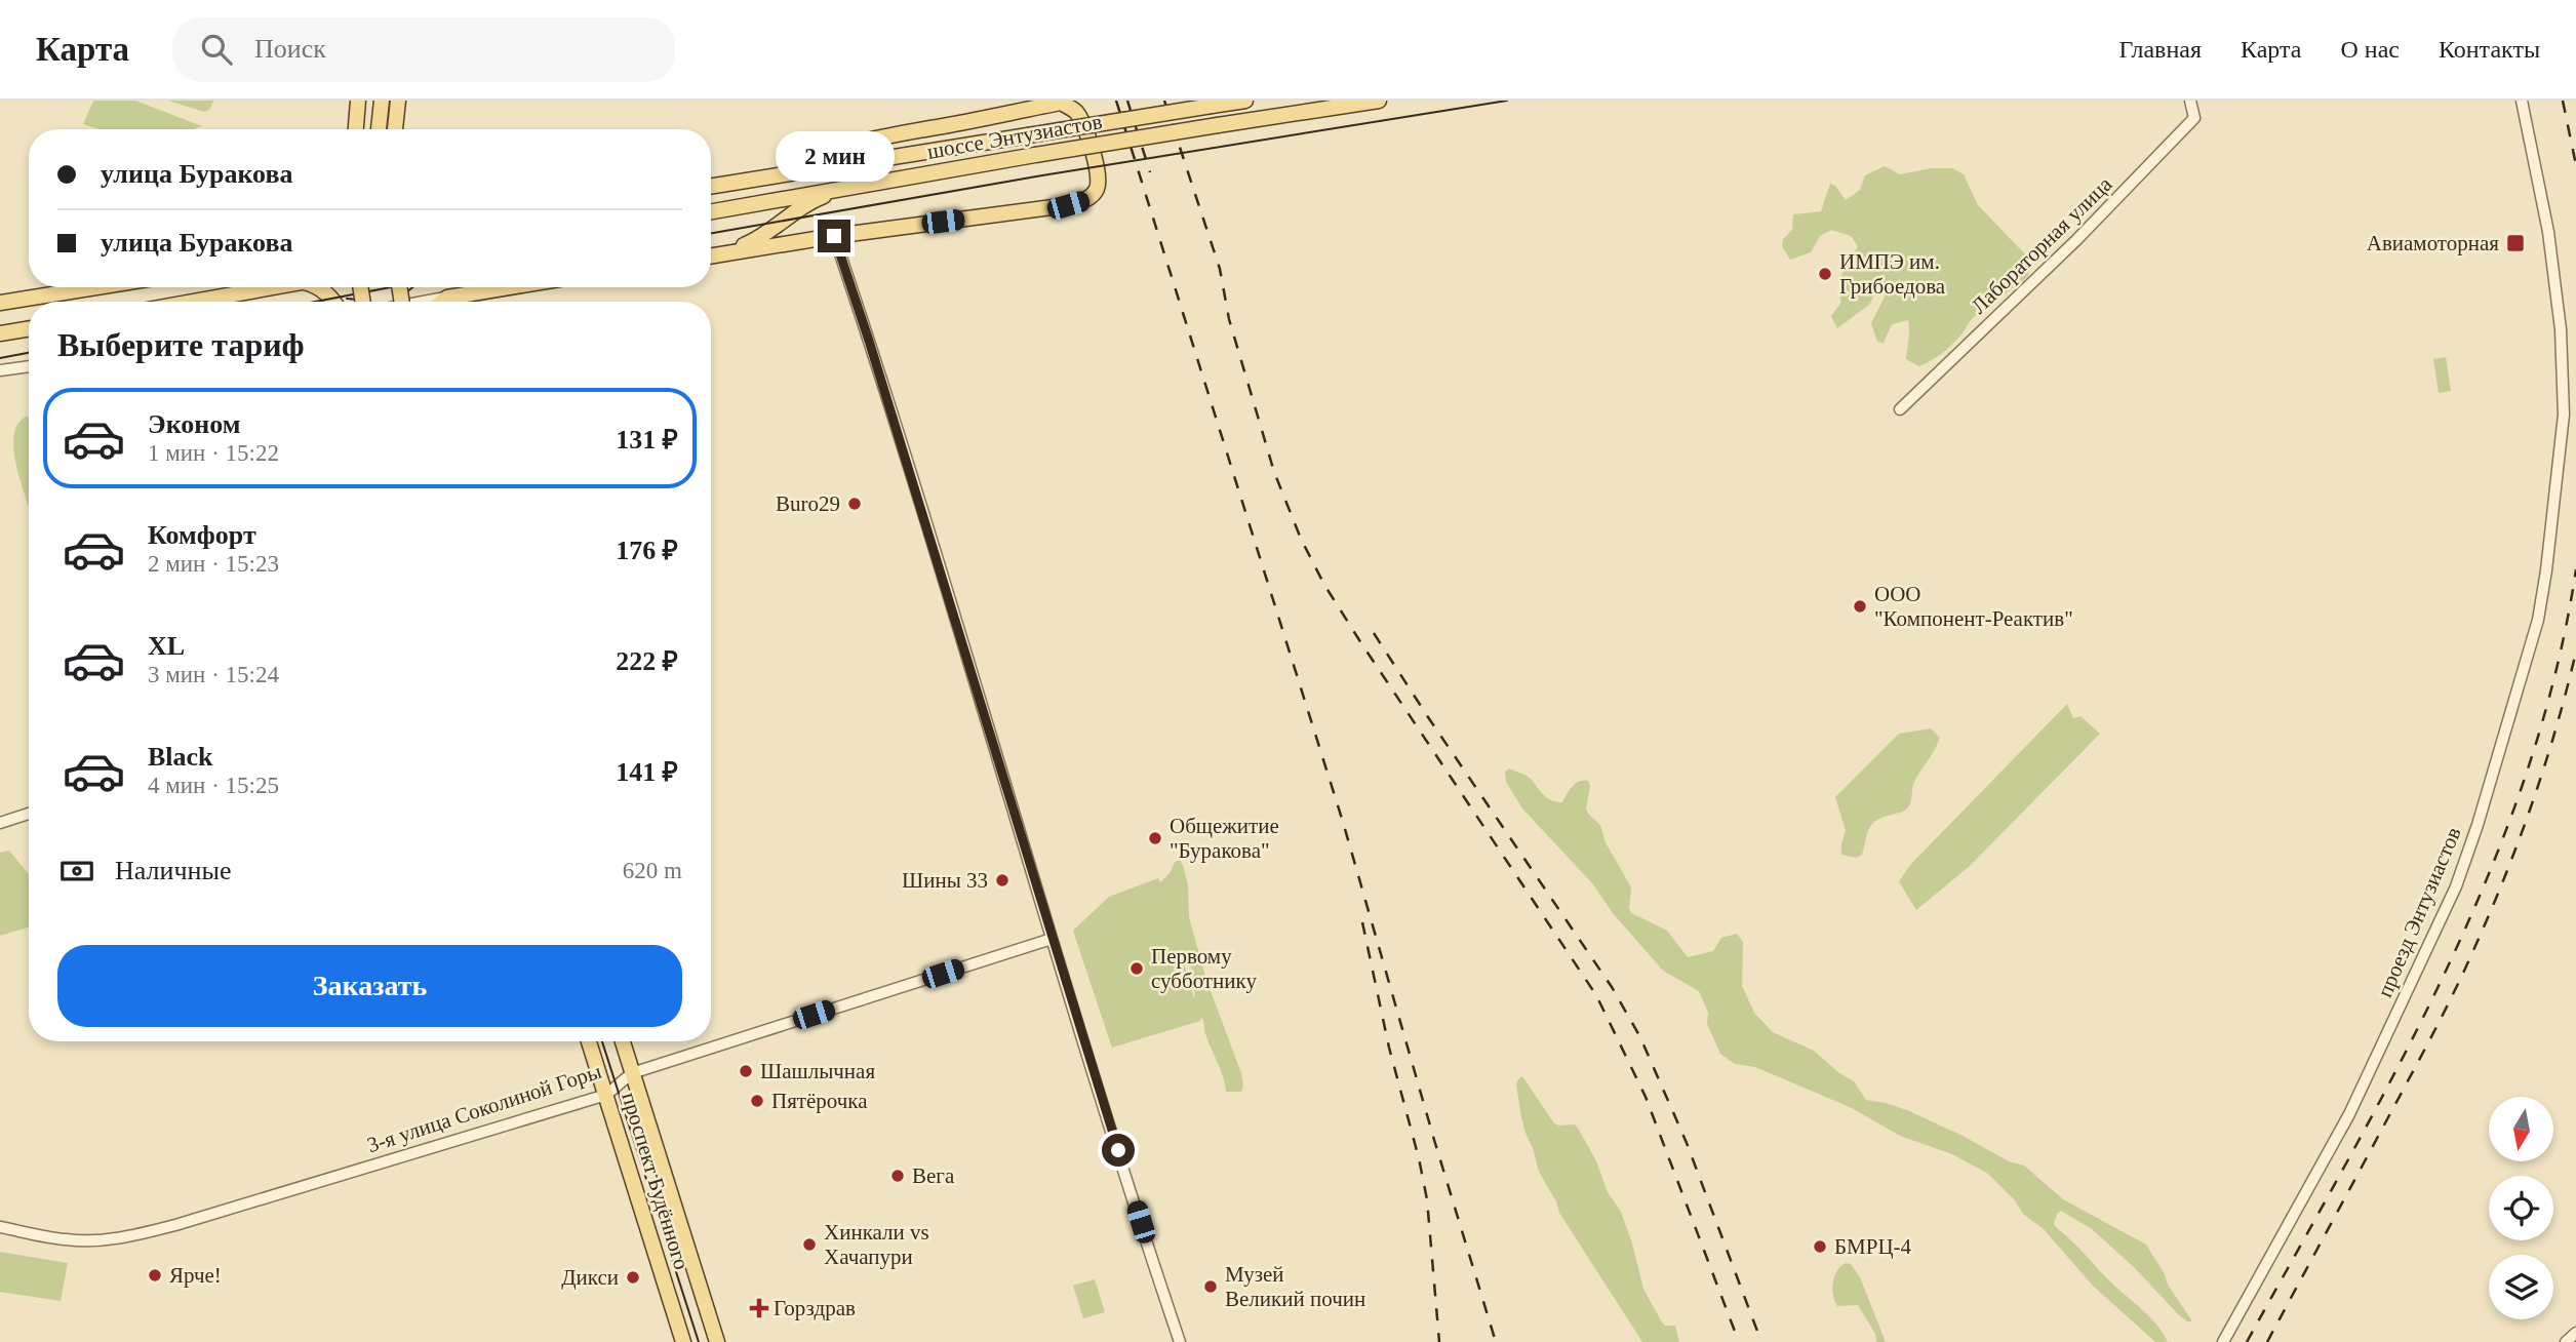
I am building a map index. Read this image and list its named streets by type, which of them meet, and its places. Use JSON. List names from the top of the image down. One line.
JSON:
{"streets":{"main road":["шоссе Энтузиастов","проспект Будённого"],"street":["Лабораторная улица","проезд Энтузиастов","3-я улица Соколиной Горы"]},"crossings":[["3-я улица Соколиной Горы","проспект Будённого"]],"places":{"transit":["Авиамоторная"],"other":["ИМПЭ им. Грибоедова","Buro29","ООО \"Компонент-Реактив\"","Общежитие \"Буракова\"","Шины 33","Первому субботнику","Шашлычная","Пятёрочка","Вега","Хинкали vs Хачапури","БМРЦ-4","Ярче!","Дикси","Музей Великий почин"],"health":["Горздрав"]},"north":"bottom","page":{"header":"Карта","search":"Поиск","nav":["Главная","Карта","О нас","Контакты"],"banner":["улица Буракова","улица Буракова"],"bubble":"2 мин","heading":"Выберите тариф","list":[{"name":"Эконом","note":"1 мин · 15:22","value":"131 ₽"},{"name":"Комфорт","note":"2 мин · 15:23","value":"176 ₽"},{"name":"XL","note":"3 мин · 15:24","value":"222 ₽"},{"name":"Black","note":"4 мин · 15:25","value":"141 ₽"}],"pay":["Наличные","620 m"],"buttons":"Заказать"}}
